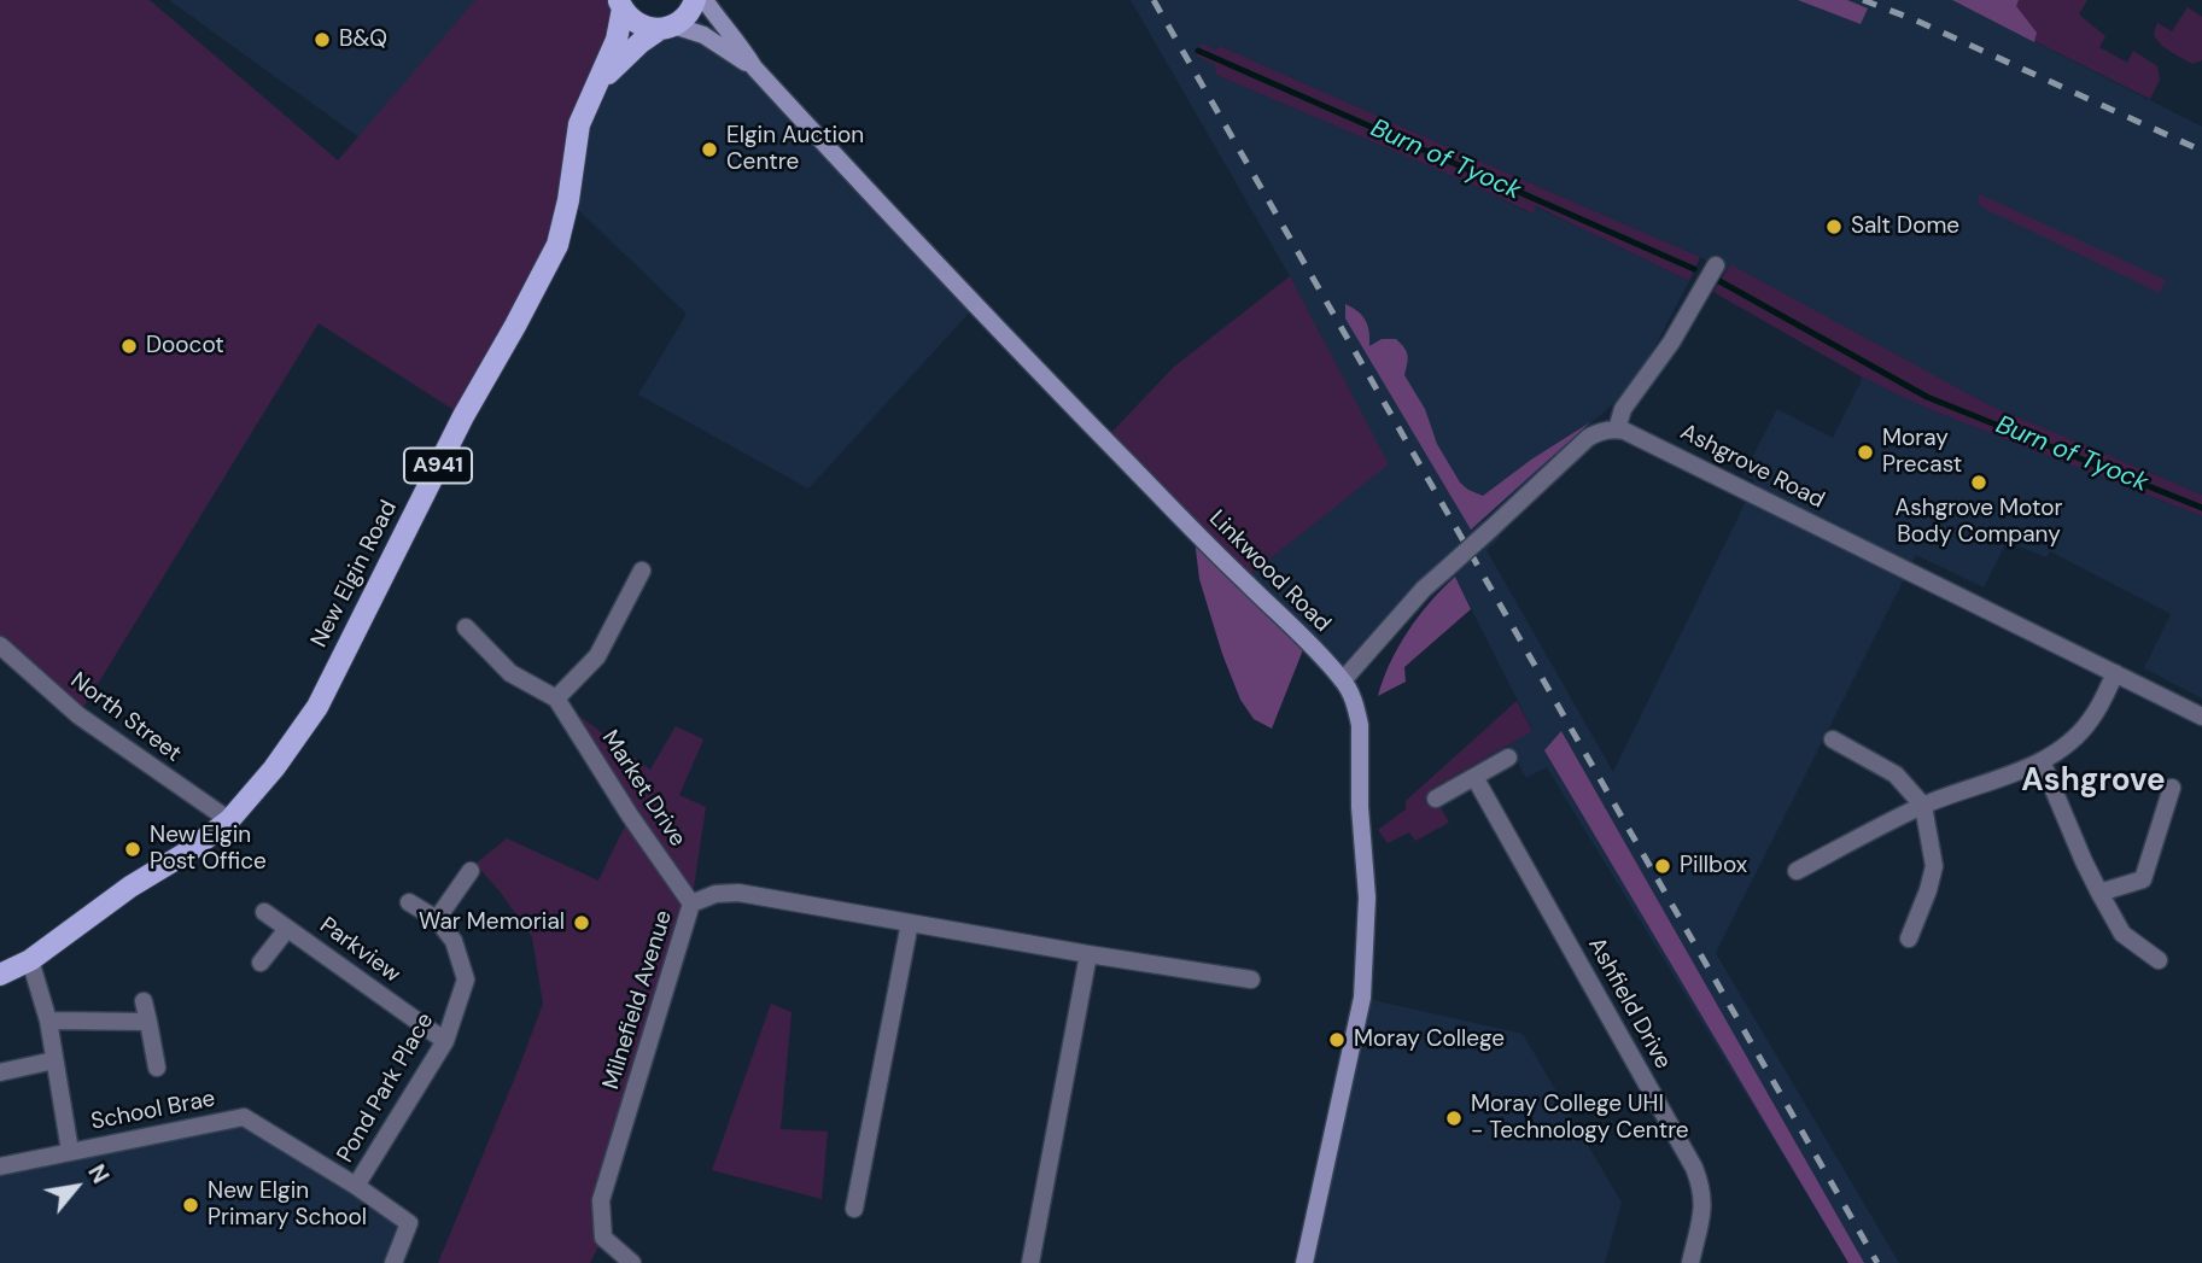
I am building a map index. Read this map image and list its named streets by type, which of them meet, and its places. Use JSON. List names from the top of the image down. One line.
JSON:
{"streets":{"main road":["A941","New Elgin Road"],"street":["Ashgrove Road","Linkwood Road","North Street","Market Drive","Parkview","Milnefield Avenue","Ashfield Drive","Pond Park Place","School Brae"]},"crossings":[["A941","New Elgin Road"],["A941","School Brae"],["Linkwood Road","New Elgin Road"],["New Elgin Road","North Street"],["New Elgin Road","School Brae"],["Market Drive","Milnefield Avenue"],["Parkview","Pond Park Place"],["Pond Park Place","School Brae"]],"districts":["Ashgrove"],"water":["Burn of Tyock"],"places":["B&Q","Elgin Auction Centre","Salt Dome","Doocot","Moray Precast","Ashgrove Motor Body Company","New Elgin Post Office","Pillbox","War Memorial","Moray College","Moray College UHI - Technology Centre","New Elgin Primary School"],"north":"top right"}
